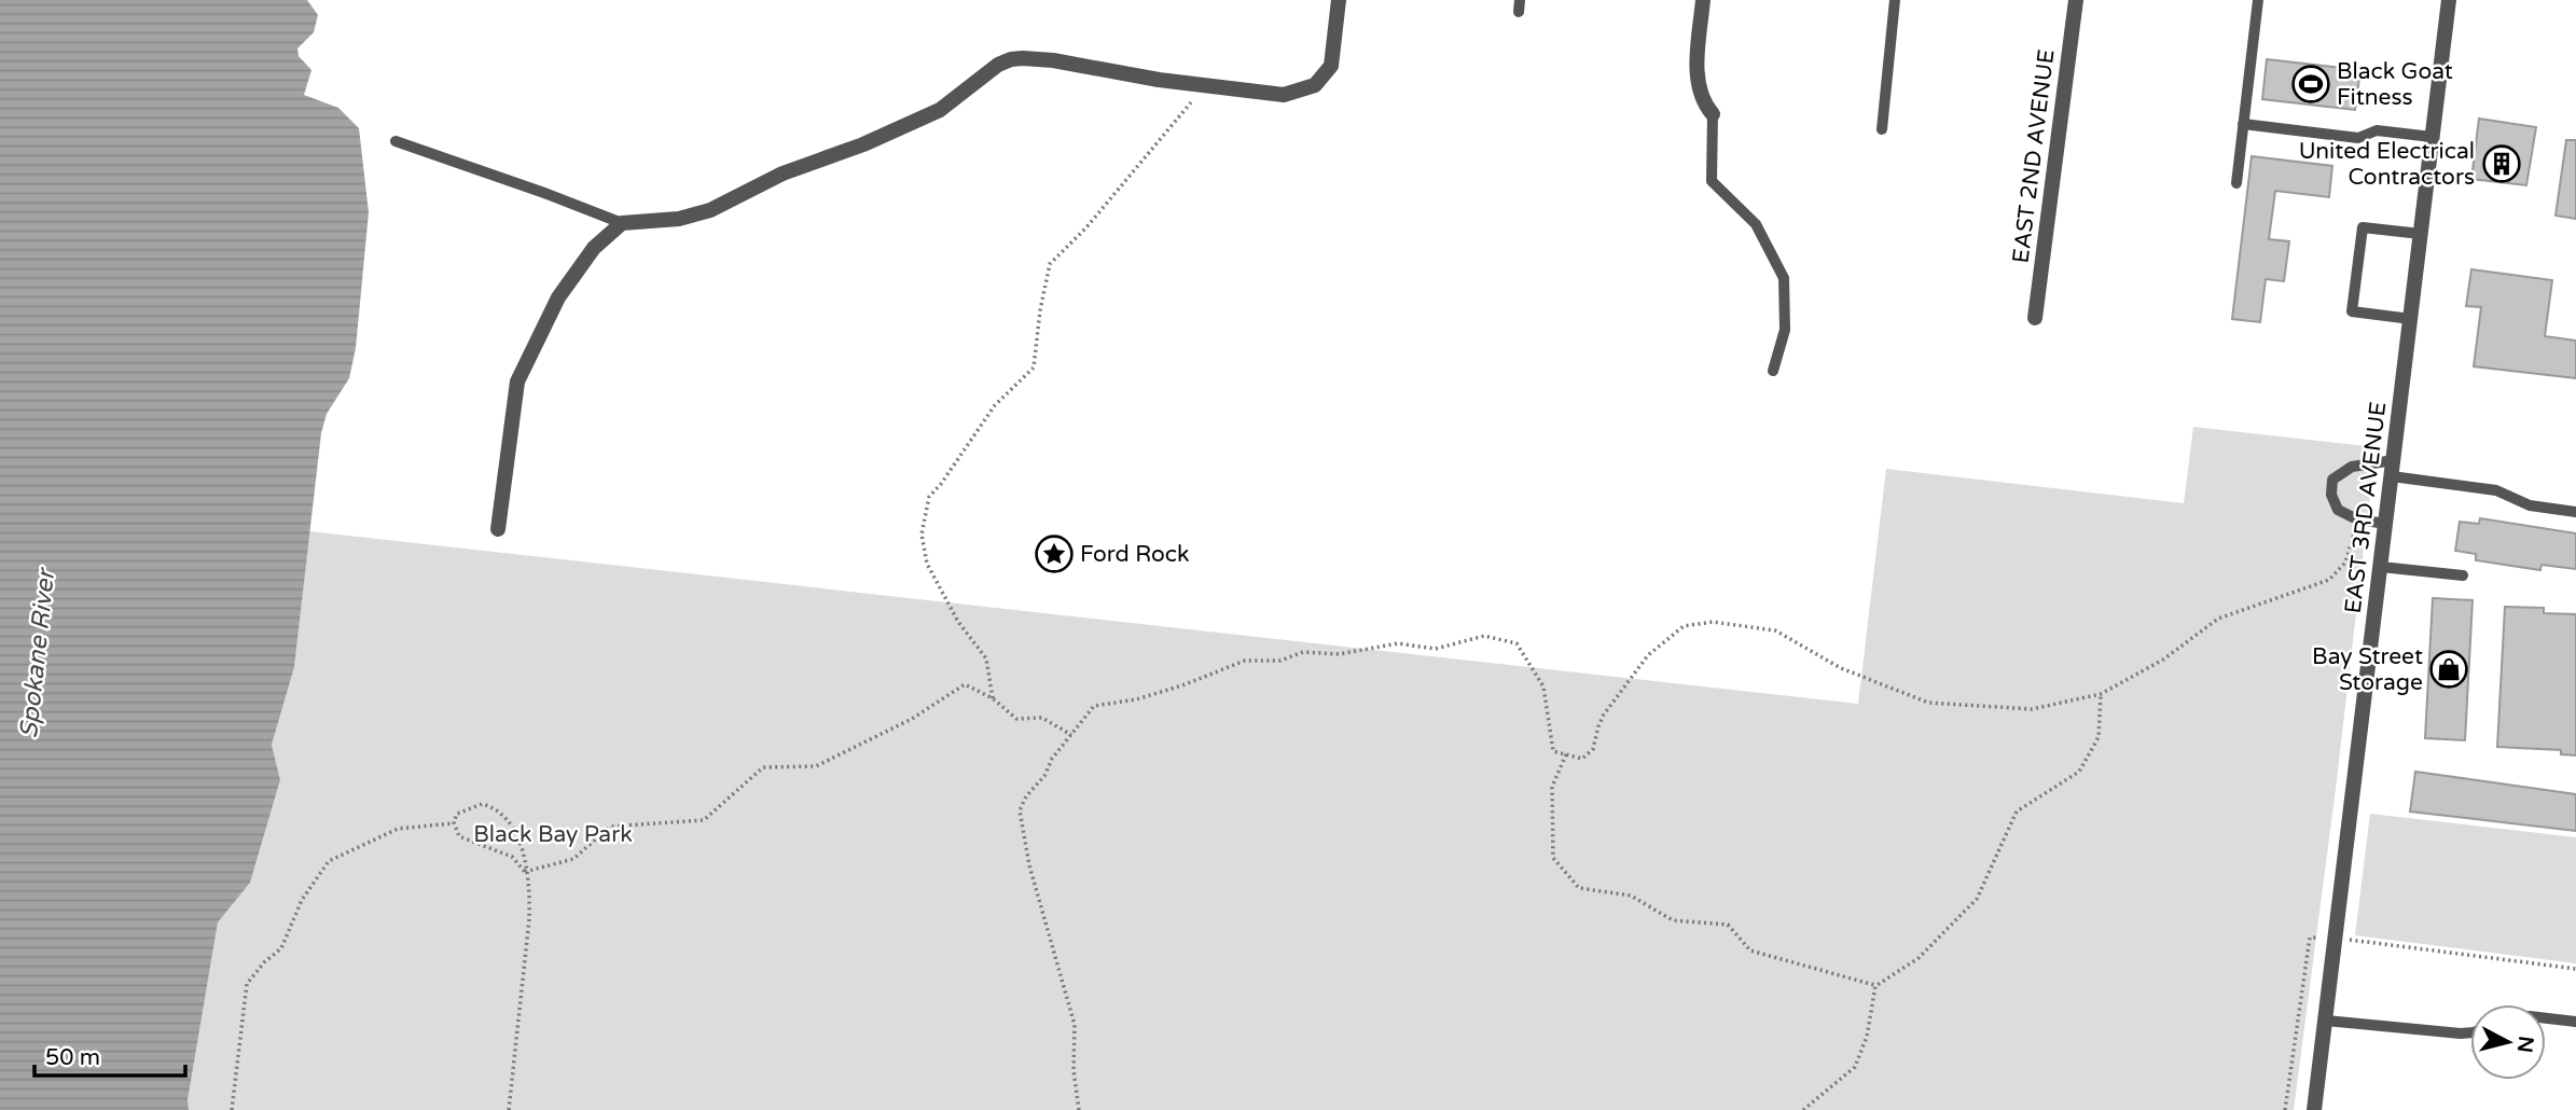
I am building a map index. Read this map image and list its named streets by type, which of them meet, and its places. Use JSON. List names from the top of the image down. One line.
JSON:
{"streets":{"street":["EAST 2ND AVENUE","EAST 3RD AVENUE"]},"water":["Spokane River"],"parks":["Black Bay Park"],"places":{"sports":["Black Goat Fitness"],"building":["United Electrical Contractors"],"place":["Ford Rock"],"shop":["Bay Street Storage"]},"scale_bar":"50 m","north":"right"}
